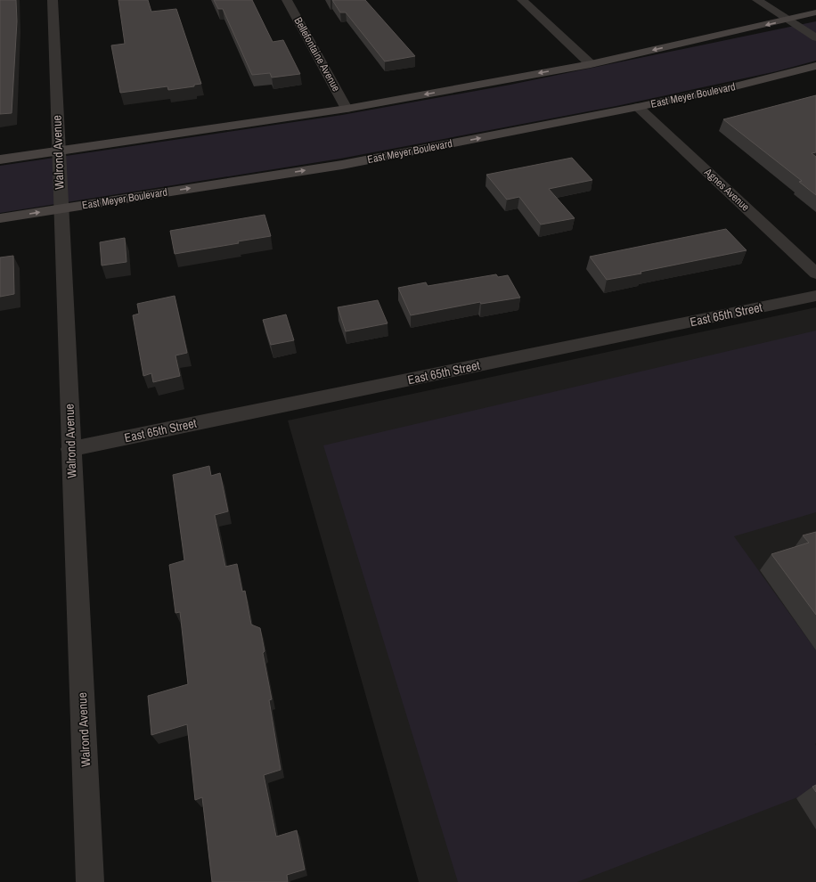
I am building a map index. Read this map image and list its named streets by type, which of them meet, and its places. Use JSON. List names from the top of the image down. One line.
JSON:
{"streets":{"main road":["East Meyer Boulevard"],"street":["Bellefontaine Avenue","Walrond Avenue","Agnes Avenue","East 65th Street"]},"crossings":[["East Meyer Boulevard","Walrond Avenue"],["East Meyer Boulevard","Agnes Avenue"],["Walrond Avenue","East 65th Street"]]}
